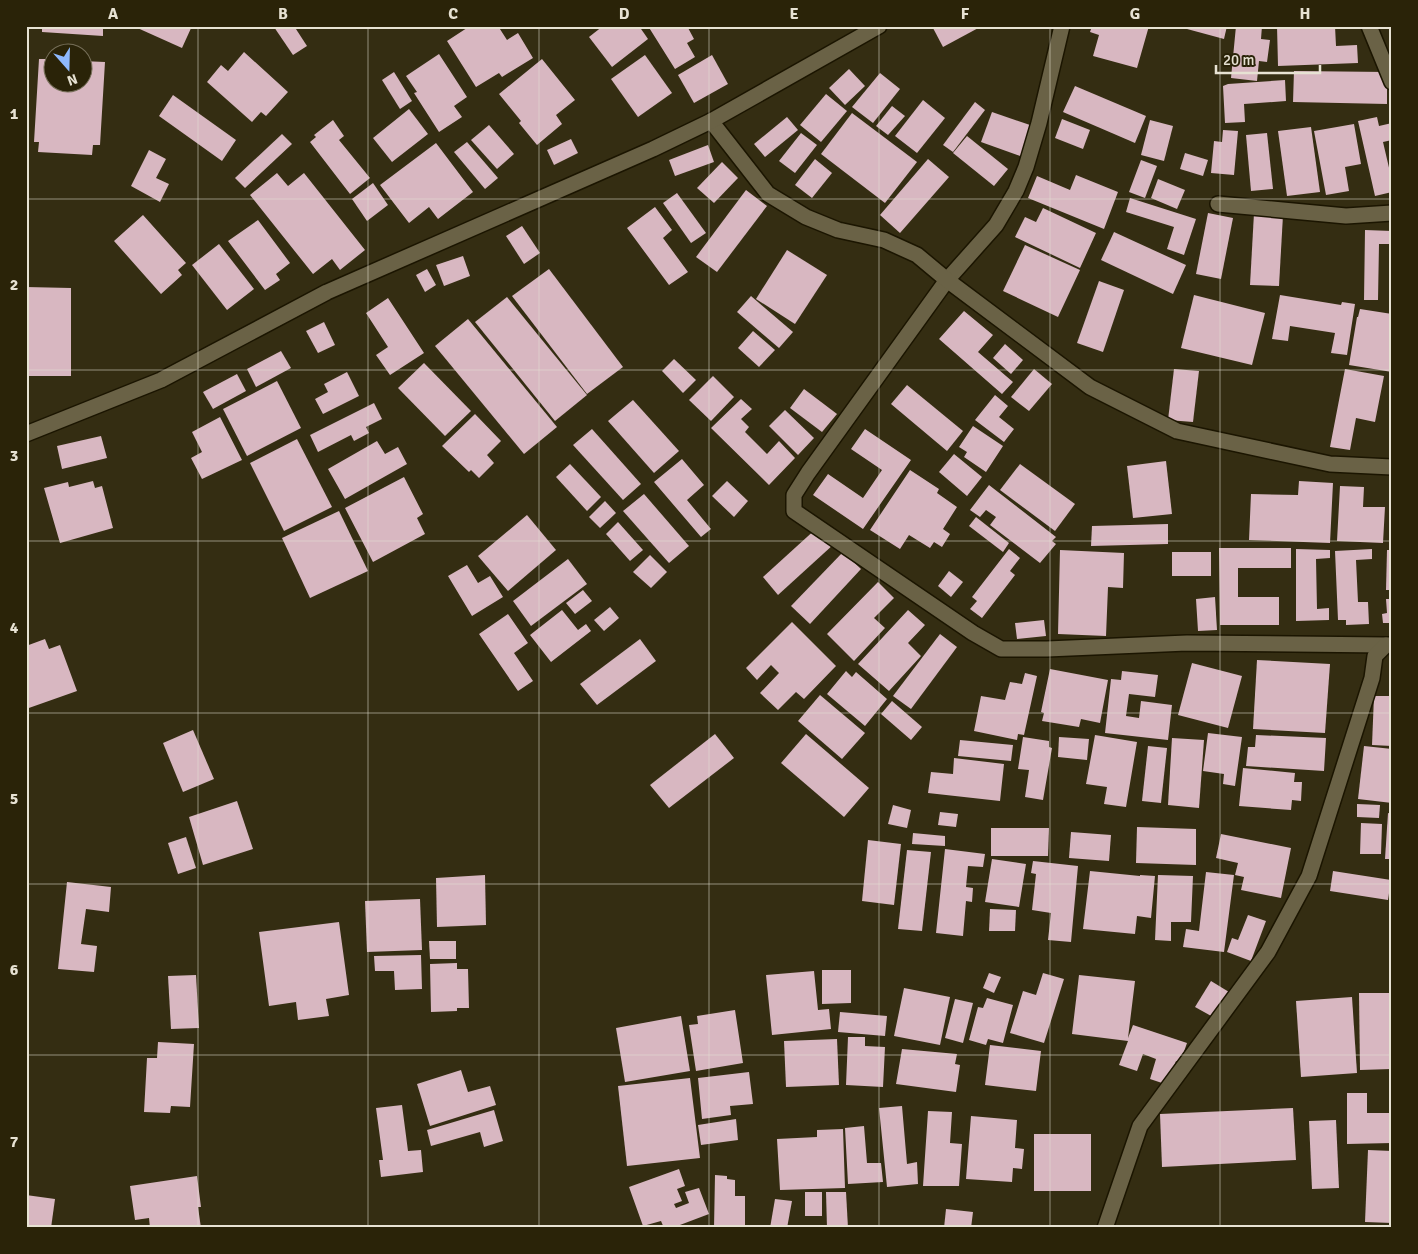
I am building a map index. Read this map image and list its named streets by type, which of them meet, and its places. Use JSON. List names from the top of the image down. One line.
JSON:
{"scale_bar":"20 m","north":"bottom","grid":{"columns":["A","B","C","D","E","F","G","H"],"rows":["1","2","3","4","5","6","7"]}}
